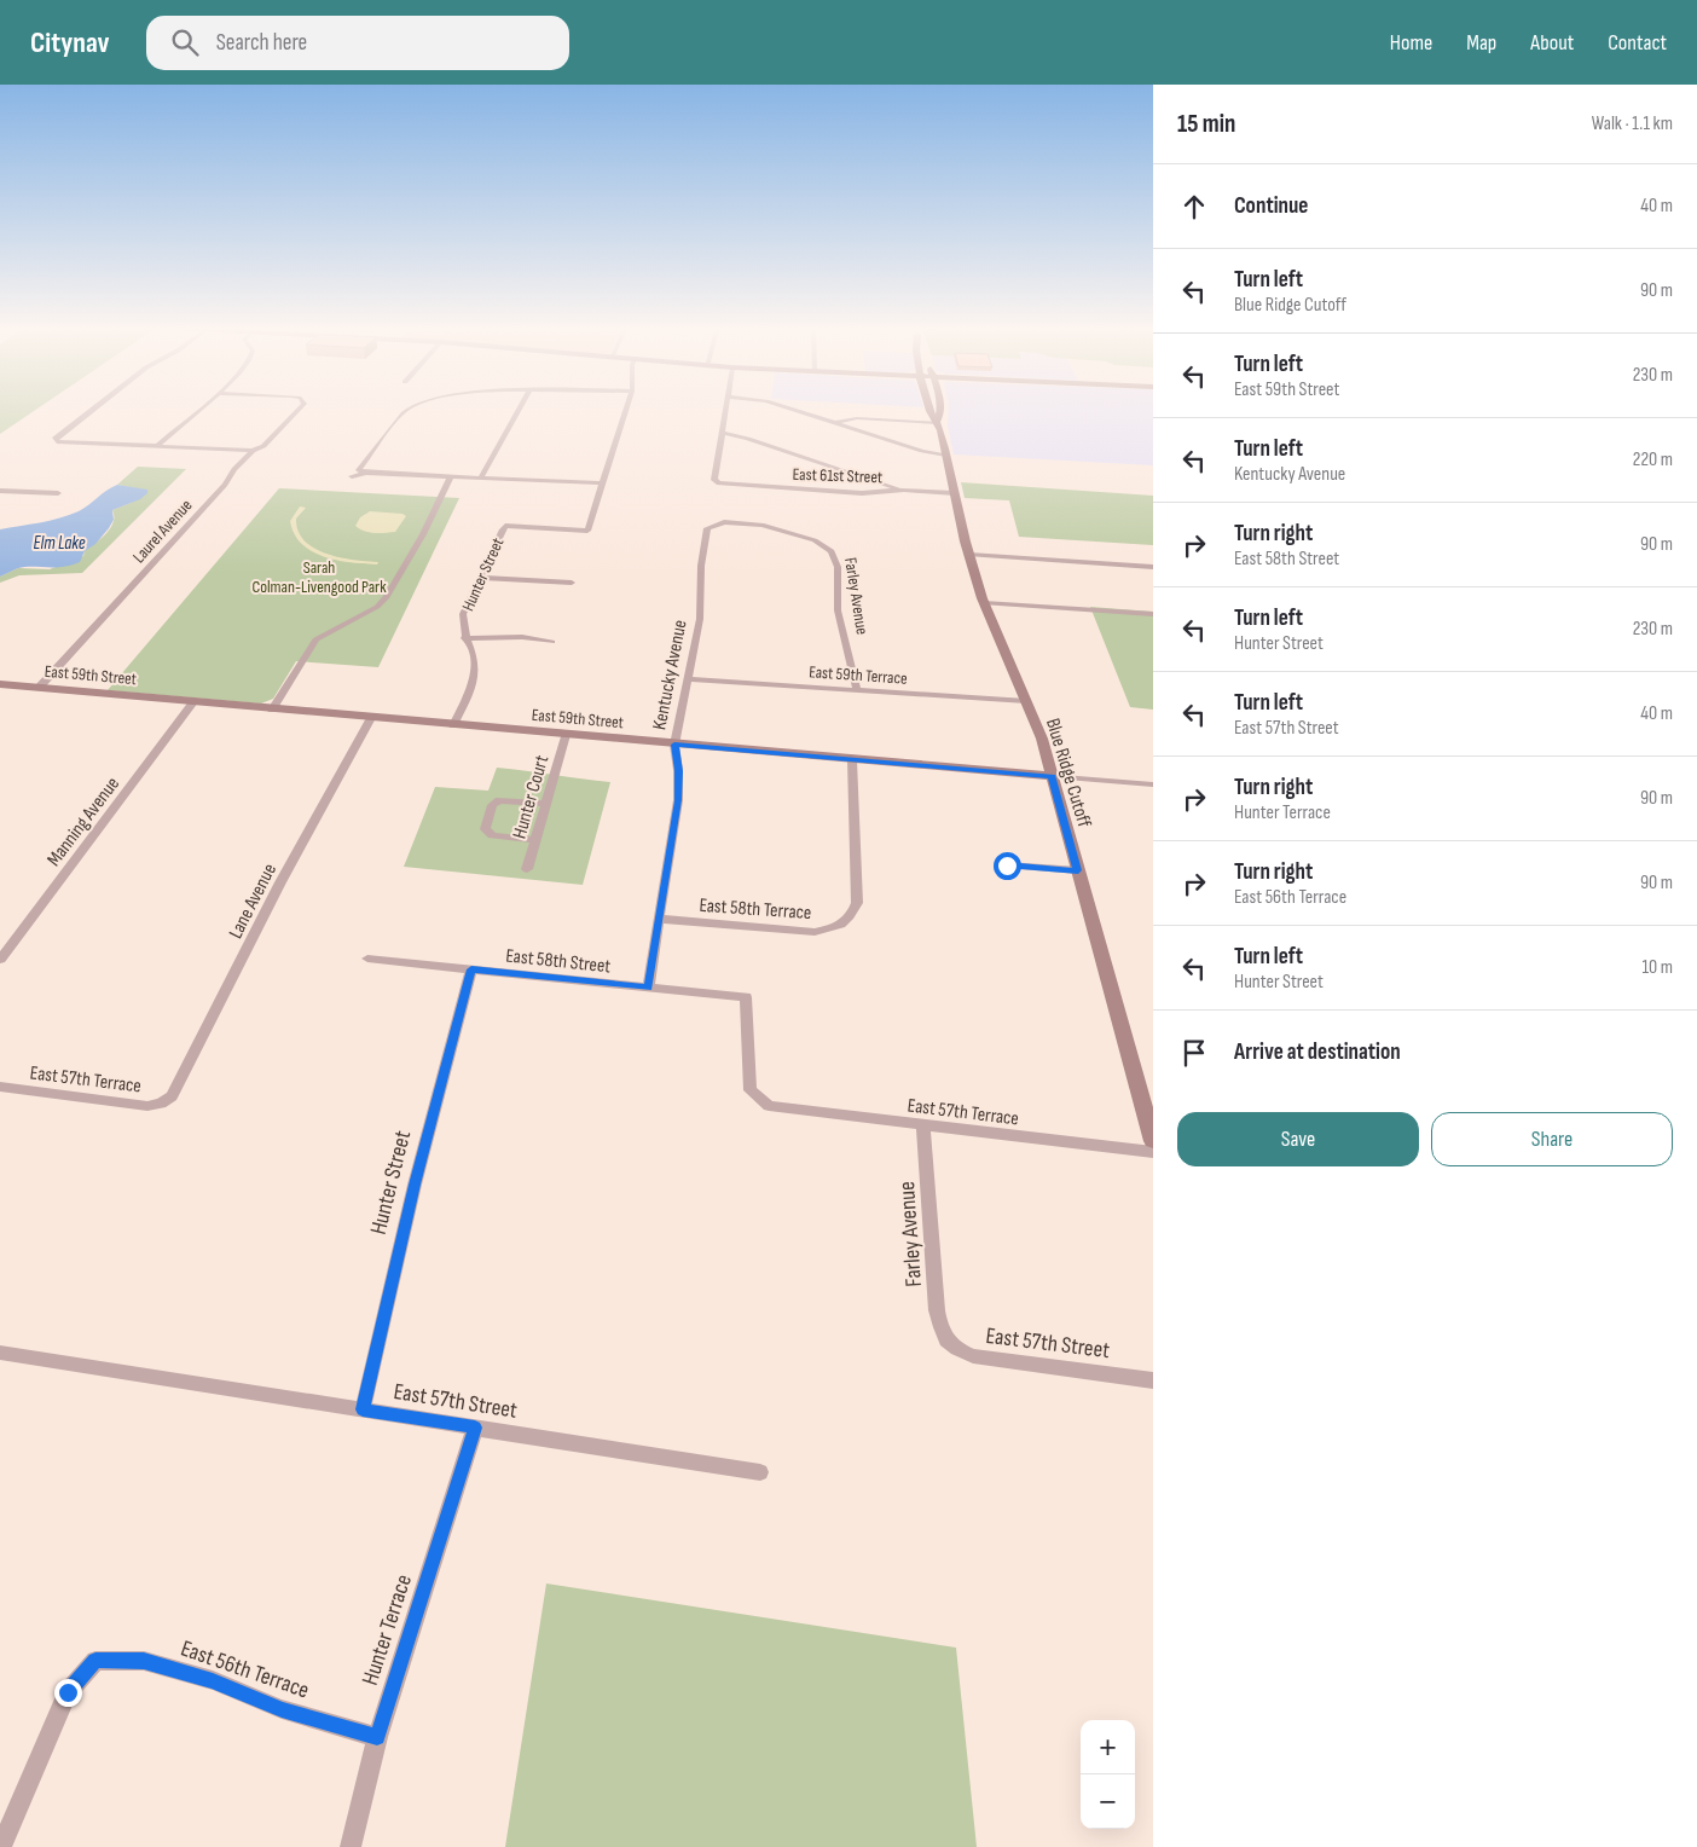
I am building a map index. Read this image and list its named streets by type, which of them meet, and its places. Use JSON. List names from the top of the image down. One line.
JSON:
{"streets":{"main road":["East 59th Street","Blue Ridge Cutoff"],"street":["East 61st Street","Laurel Avenue","Hunter Street","Farley Avenue","Kentucky Avenue","East 59th Terrace","Hunter Court","Manning Avenue","Lane Avenue","East 58th Terrace","East 58th Street","East 57th Terrace","East 57th Street","Hunter Terrace","East 56th Terrace"]},"crossings":[["East 61st Street","Blue Ridge Cutoff"],["Laurel Avenue","East 59th Street"],["Hunter Street","East 59th Street"],["Hunter Street","East 58th Street"],["Hunter Street","East 57th Street"],["Farley Avenue","Kentucky Avenue"],["Farley Avenue","East 59th Terrace"],["Farley Avenue","East 57th Terrace"],["Farley Avenue","East 57th Street"],["East 59th Street","Kentucky Avenue"],["East 59th Street","Blue Ridge Cutoff"],["East 59th Street","Hunter Court"],["East 59th Street","Manning Avenue"],["East 59th Street","Lane Avenue"],["East 59th Street","East 58th Terrace"],["Kentucky Avenue","East 59th Terrace"],["Kentucky Avenue","East 58th Terrace"],["Kentucky Avenue","East 58th Street"],["East 59th Terrace","Blue Ridge Cutoff"],["Lane Avenue","East 57th Terrace"],["East 58th Street","East 57th Terrace"],["East 57th Street","Hunter Terrace"],["Hunter Terrace","East 56th Terrace"]],"water":["Elm Lake"],"parks":["Sarah Colman-Livengood Park"],"page":{"header":"Citynav","search":"Search here","nav":["Home","Map","About","Contact"],"heading":["15 min","Walk · 1.1 km"],"list":[["Continue","40 m"],["Turn left","Blue Ridge Cutoff","90 m"],["Turn left","East 59th Street","230 m"],["Turn left","Kentucky Avenue","220 m"],["Turn right","East 58th Street","90 m"],["Turn left","Hunter Street","230 m"],["Turn left","East 57th Street","40 m"],["Turn right","Hunter Terrace","90 m"],["Turn right","East 56th Terrace","90 m"],["Turn left","Hunter Street","10 m"],"Arrive at destination"],"buttons":["Save","Share"],"map_buttons":["+","−"]}}
